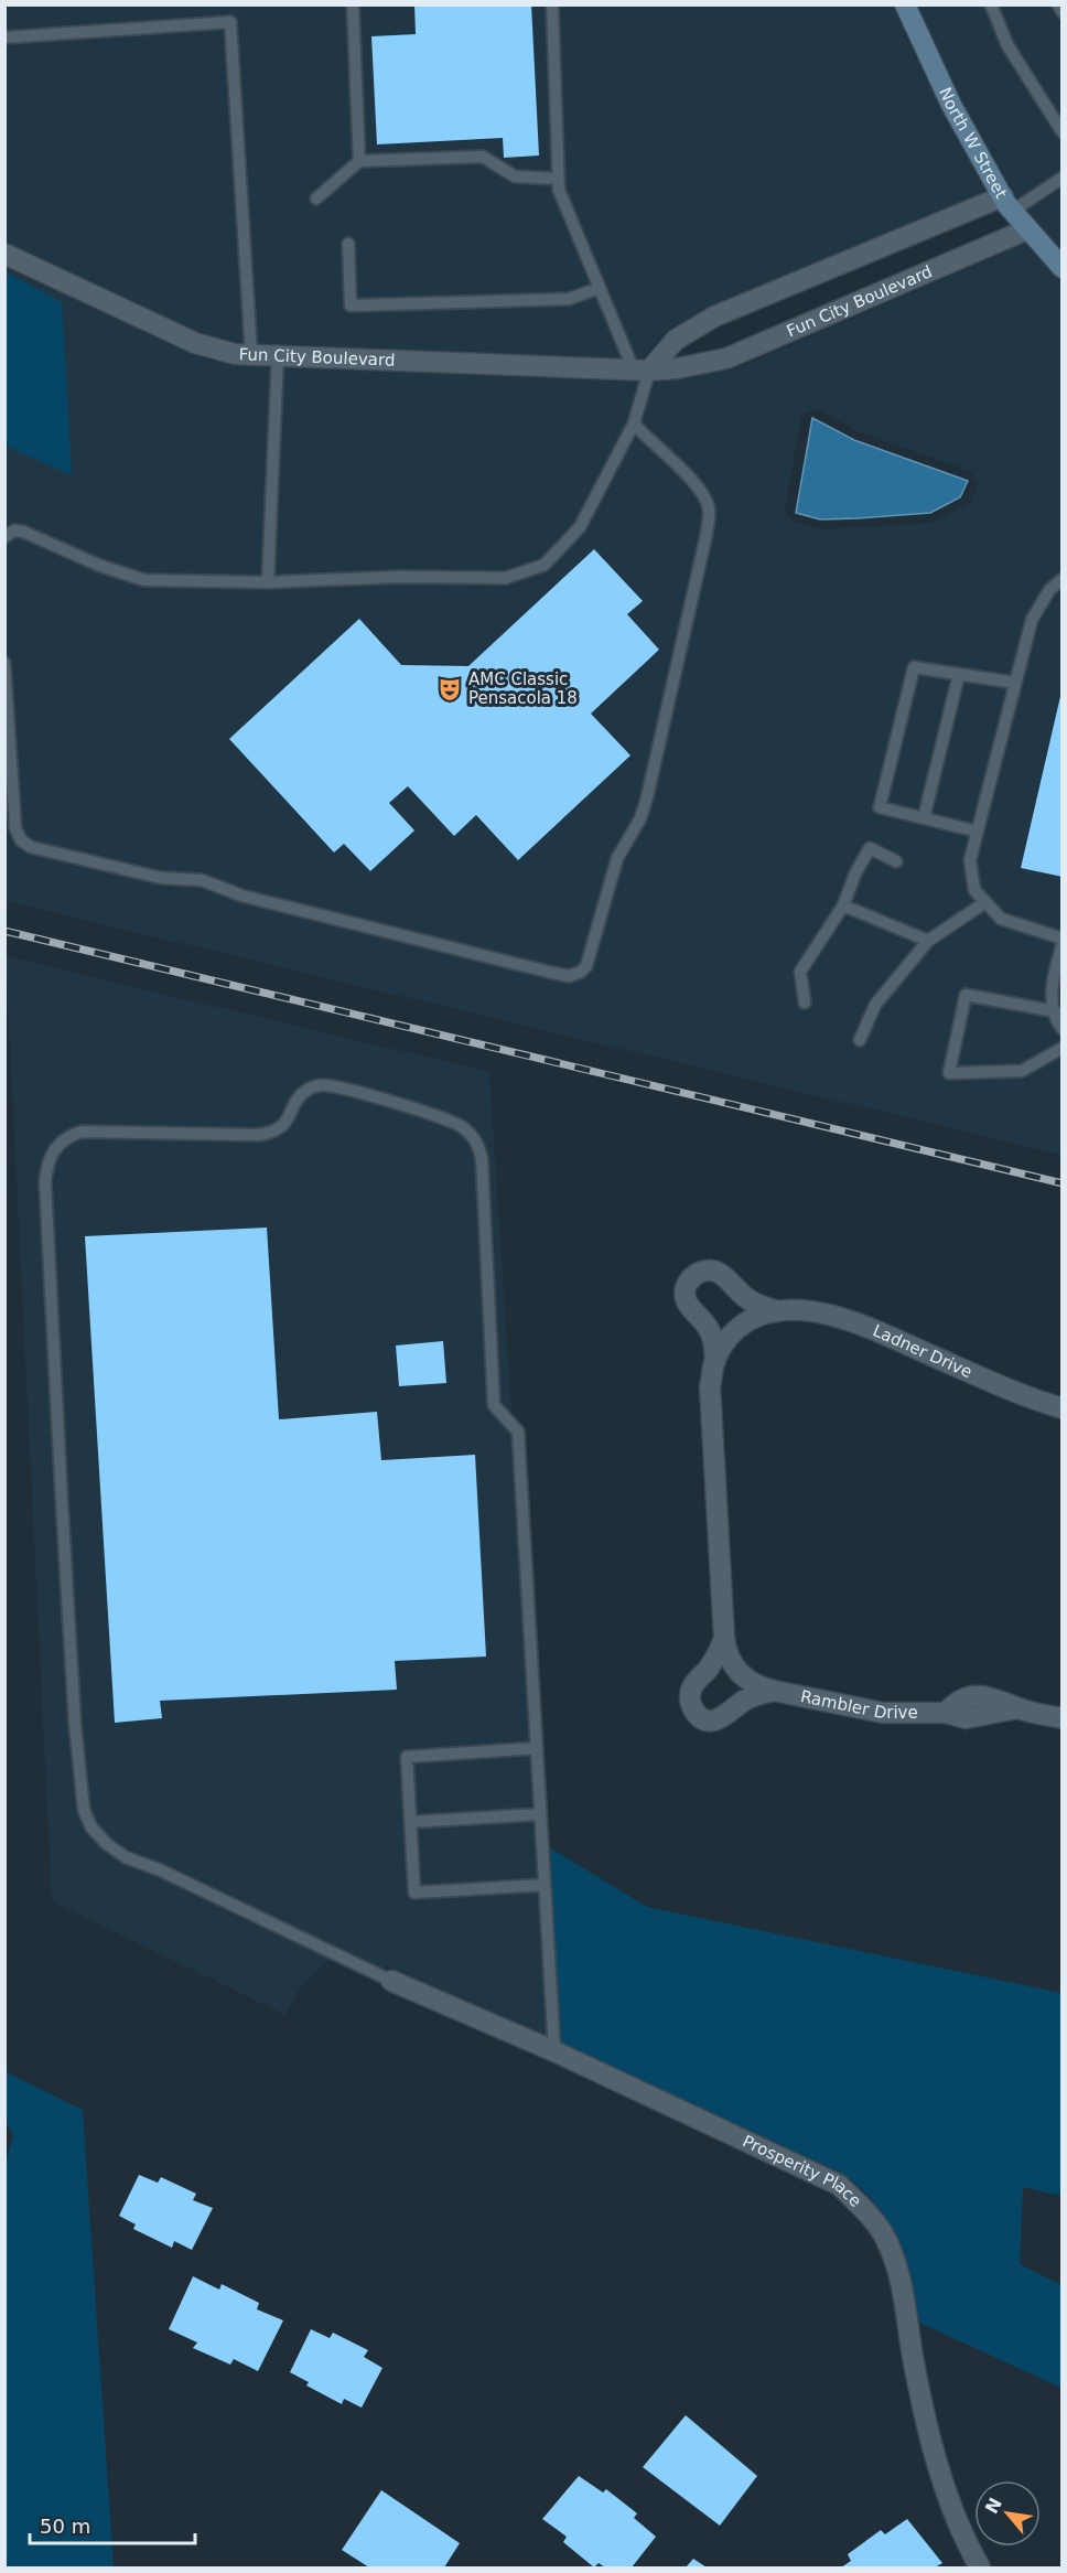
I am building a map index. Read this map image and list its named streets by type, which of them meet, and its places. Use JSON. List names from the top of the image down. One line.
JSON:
{"streets":{"main road":["North W Street"],"street":["Fun City Boulevard","Ladner Drive","Rambler Drive","Prosperity Place"]},"crossings":[["North W Street","Fun City Boulevard"],["Ladner Drive","Rambler Drive"]],"places":{"theatre":["AMC Classic Pensacola 18"]},"scale_bar":"50 m","north":"top left"}
